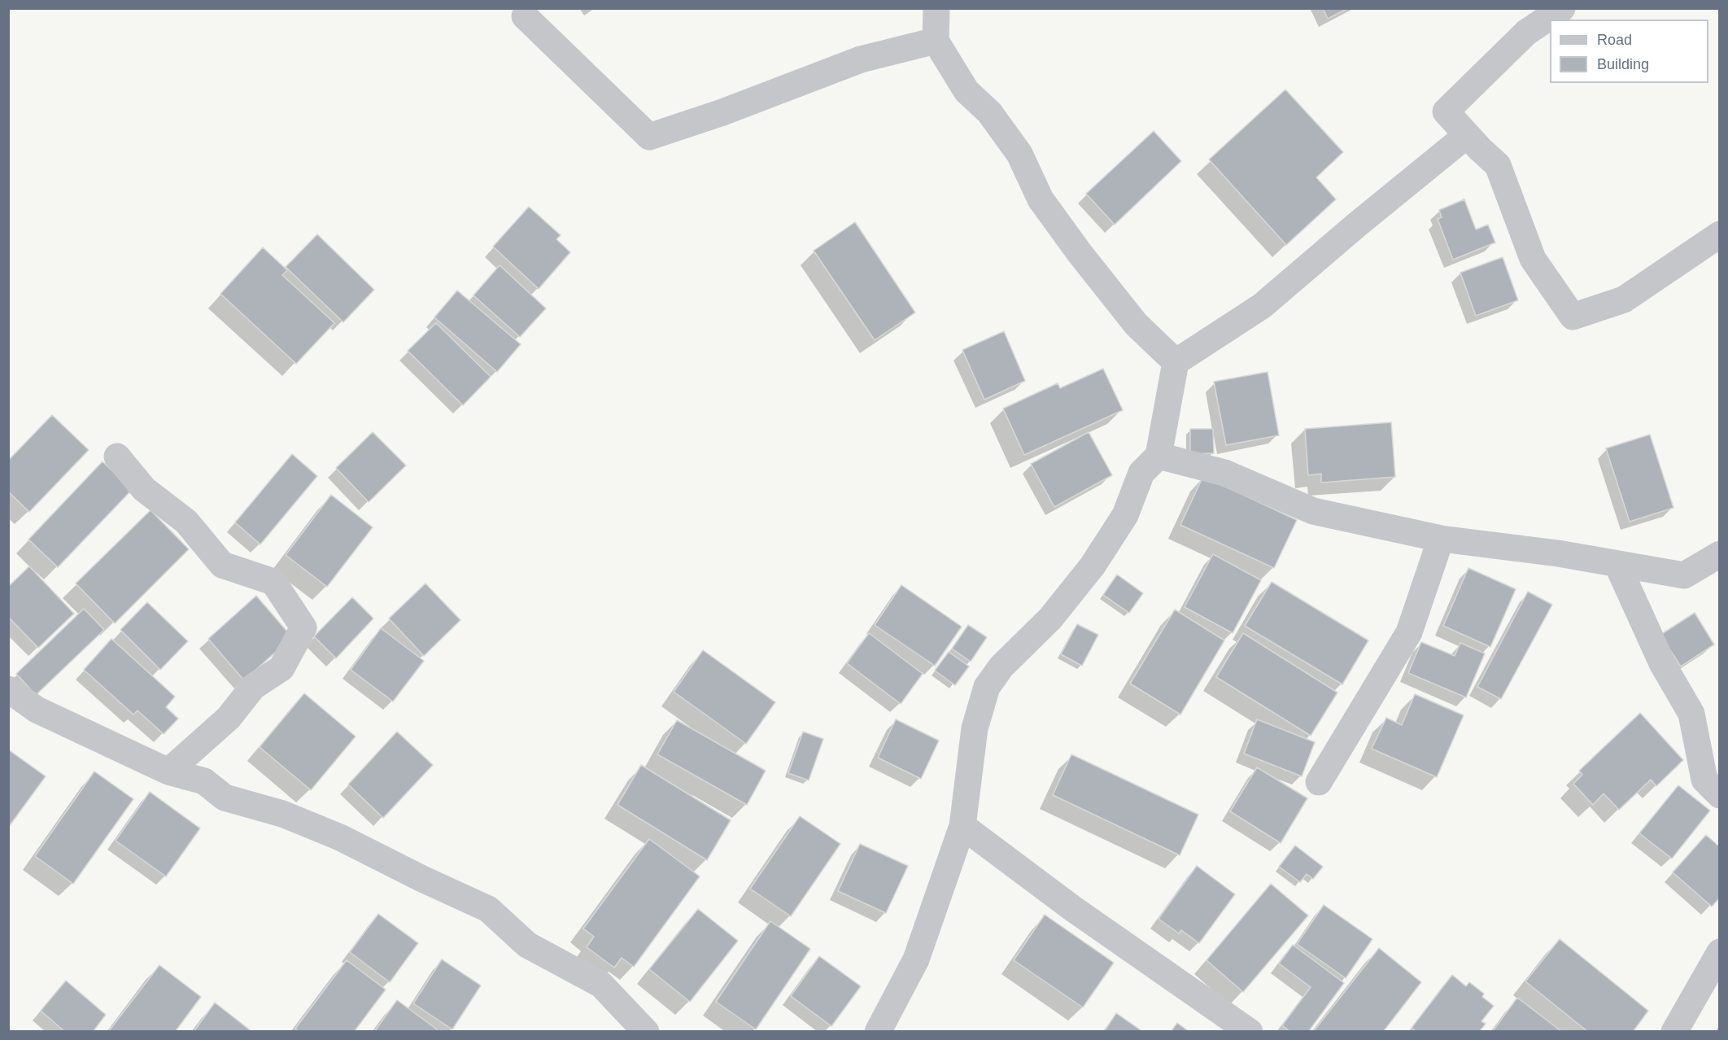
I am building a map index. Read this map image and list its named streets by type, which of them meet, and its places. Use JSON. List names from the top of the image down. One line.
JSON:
{"legend":["Road","Building"]}
